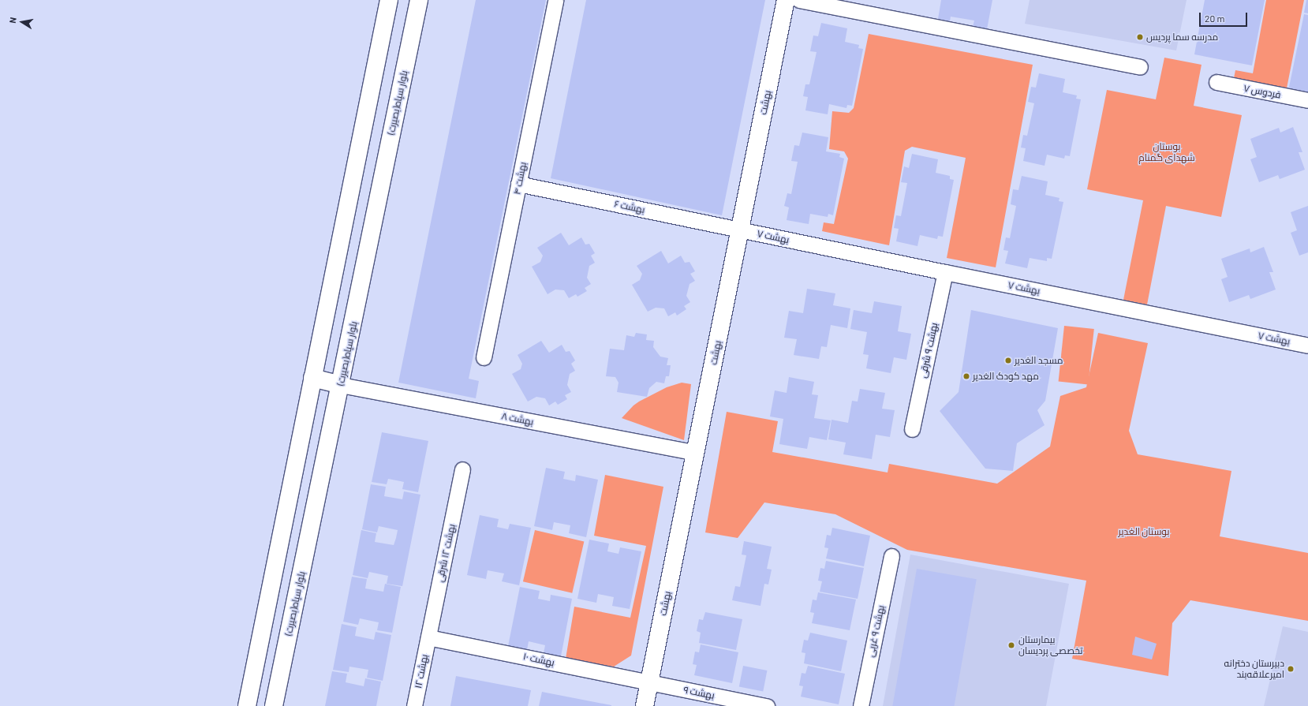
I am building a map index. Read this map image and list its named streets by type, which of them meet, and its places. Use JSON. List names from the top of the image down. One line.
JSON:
{"streets":{"main road":["بلوار سپاه(بصیرت)","بهشت"],"street":["فردوس ۷","بهشت ۴","بهشت ۶","بهشت ۷","بهشت ۹ شرقی","بهشت ۸","بهشت ۱۲ شرقی","بهشت ۹ غربی","بهشت ۱۰","بهشت ۱۲","بهشت ۹"]},"crossings":[["بلوار سپاه(بصیرت)","بهشت ۸"],["بهشت","بهشت ۶"],["بهشت","بهشت ۷"],["بهشت","بهشت ۸"],["بهشت","بهشت ۱۰"],["بهشت","بهشت ۹"],["بهشت ۴","بهشت ۶"],["بهشت ۶","بهشت ۷"],["بهشت ۷","بهشت ۹ شرقی"],["بهشت ۱۲ شرقی","بهشت ۱۰"],["بهشت ۱۲ شرقی","بهشت ۱۲"],["بهشت ۱۰","بهشت ۱۲"],["بهشت ۱۰","بهشت ۹"]],"parks":["بوستان شهدای گمنام","بوستان الغدیر"],"places":["مدرسه سما پردیس","مسجد الغدیر","مهد کودک الغدیر","بیمارستان تخصصی پردیسان","دبیرستان دخترانه امیرعلاقه‌بند"],"scale_bar":"20 m","north":"left"}
